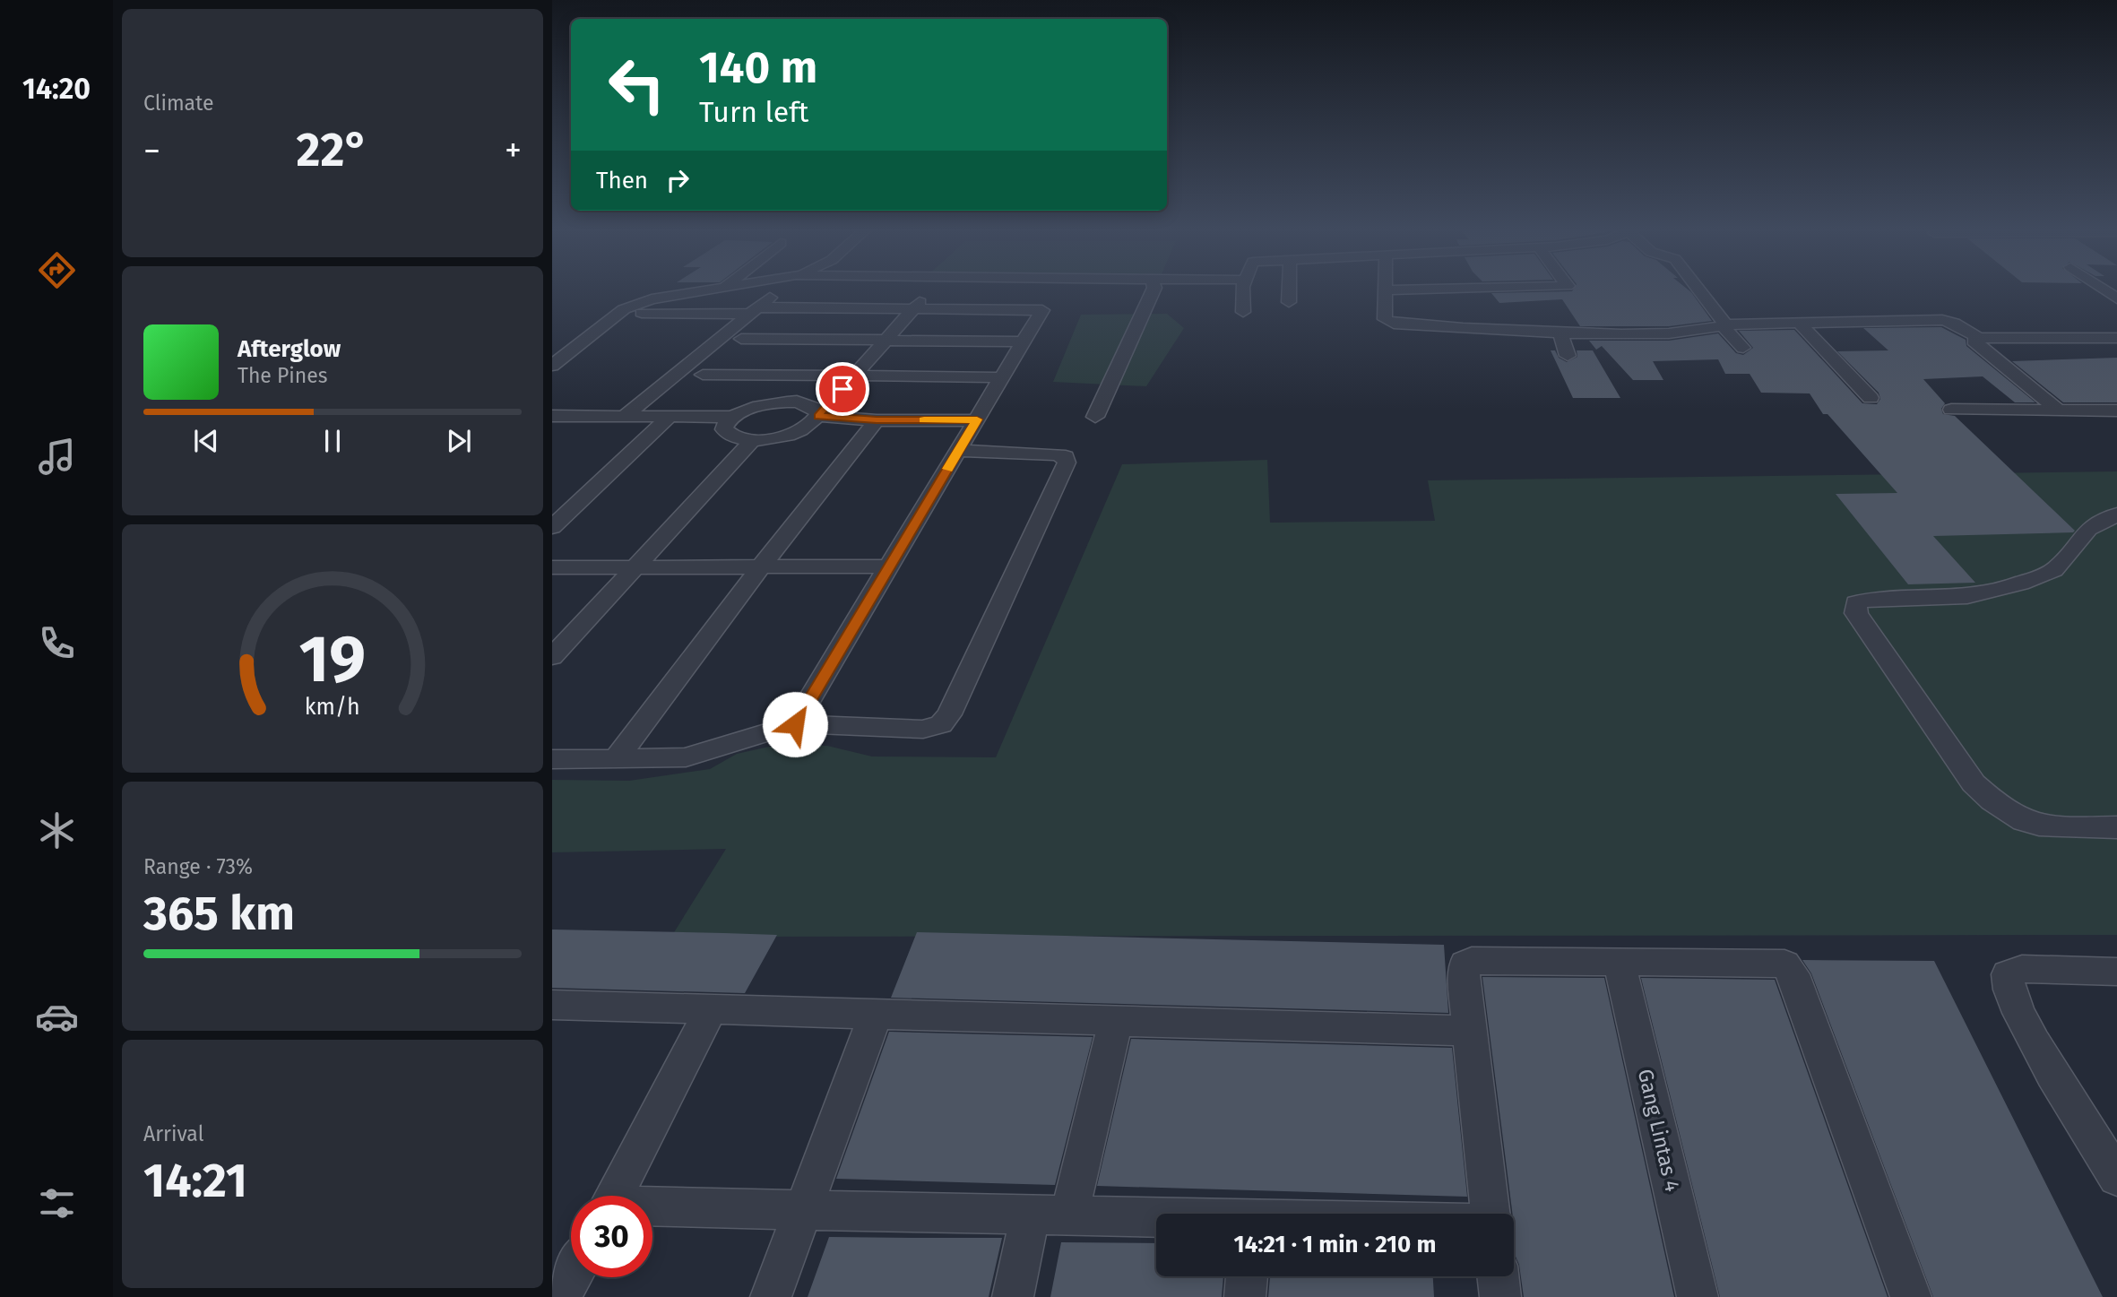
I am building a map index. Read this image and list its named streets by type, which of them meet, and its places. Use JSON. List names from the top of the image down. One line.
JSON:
{"streets":{"street":["Gang Lintas 4"]},"page":{"tabs":"14:20","tile":["Climate",["Range · 73%","365 km"],["Arrival","14:21"]],"turn":["140 m","Turn left"],"heat":["−","22°","+"],"then":"Then","song":["Afterglow","The Pines"],"limit":"30","trip":"14:21 · 1 min · 210 m","gauge":["19","km/h"]}}
